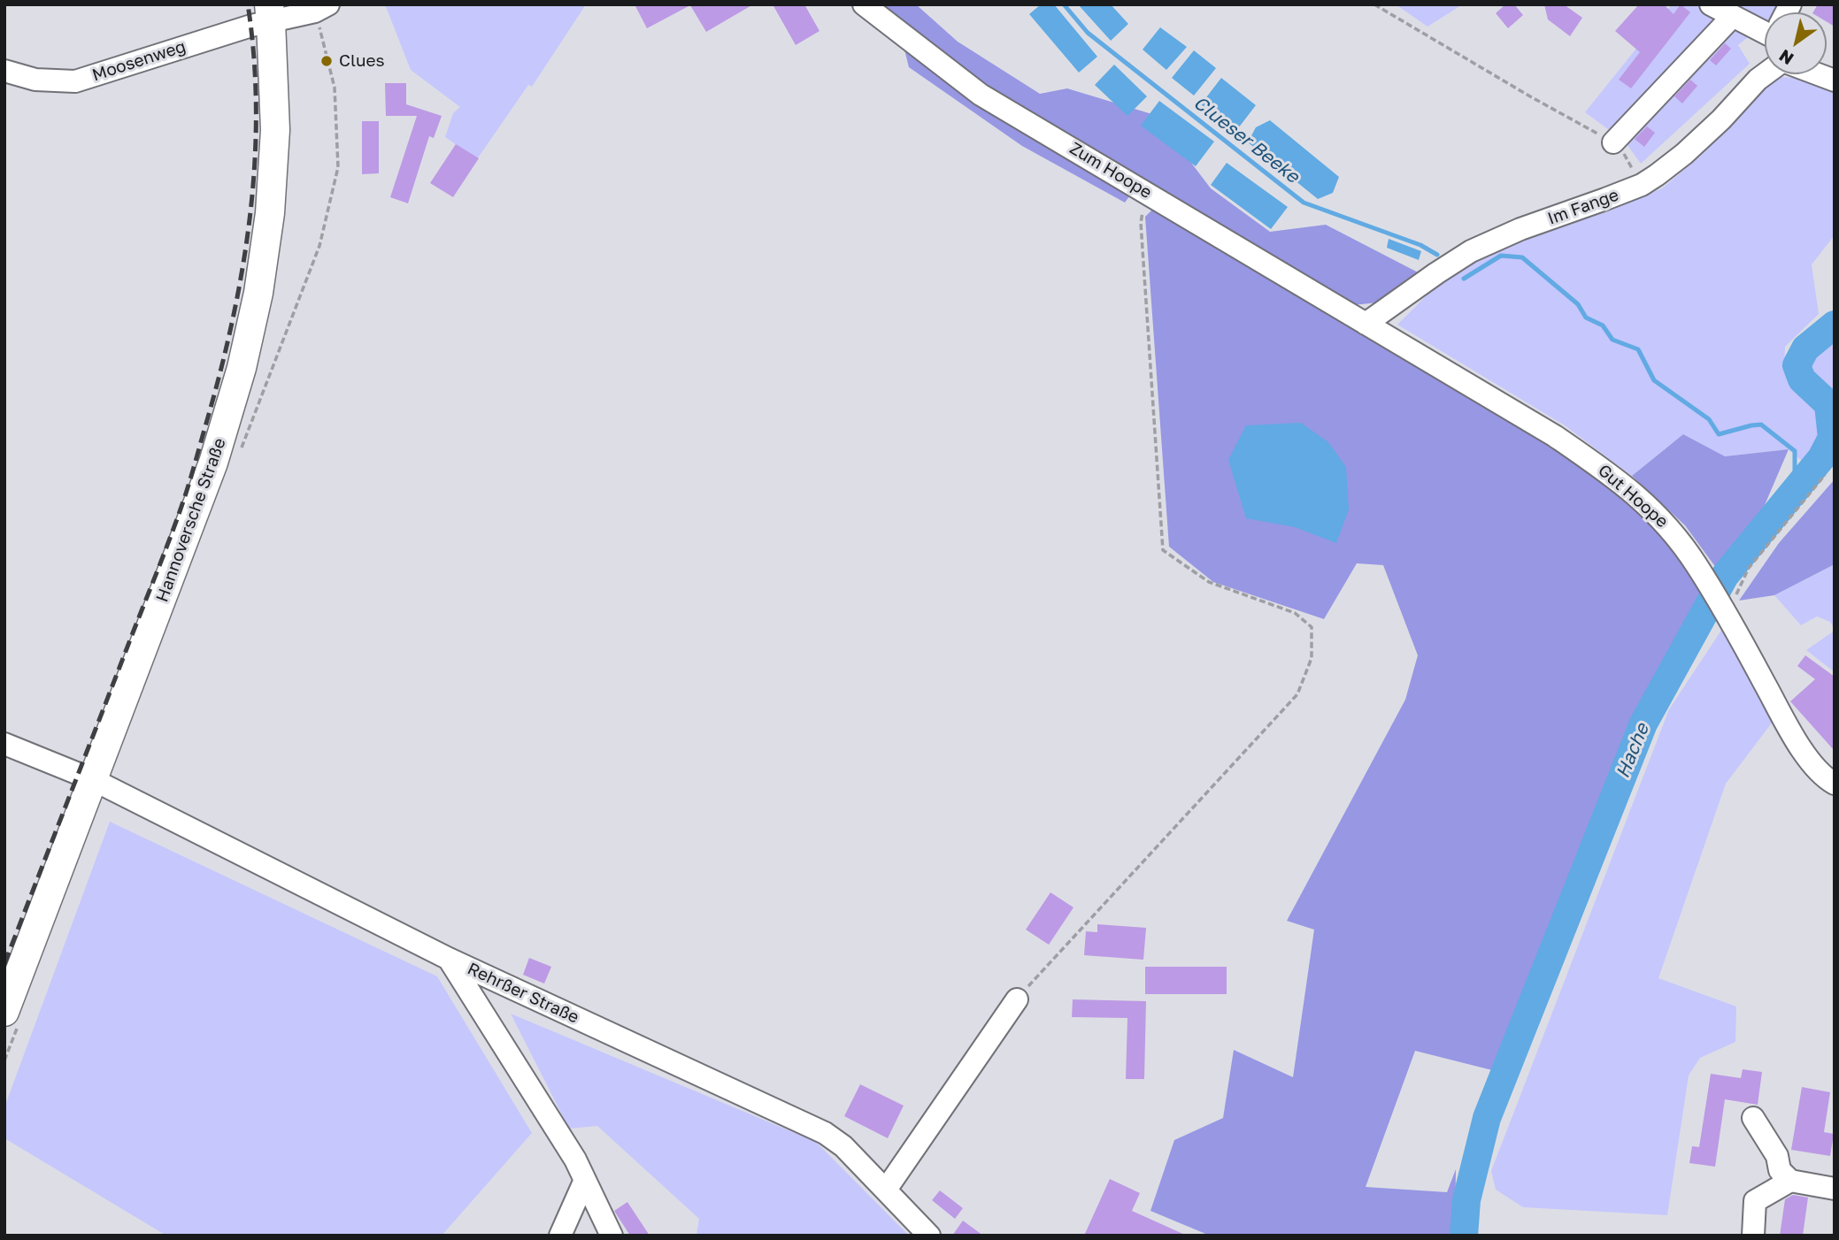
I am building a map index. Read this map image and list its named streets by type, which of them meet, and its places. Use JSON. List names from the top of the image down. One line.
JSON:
{"streets":{"main road":["Hannoversche Straße"],"street":["Moosenweg","Zum Hoope","Im Fange","Gut Hoope","Rehrßer Straße"]},"crossings":[["Moosenweg","Hannoversche Straße"],["Zum Hoope","Im Fange"],["Zum Hoope","Gut Hoope"],["Im Fange","Gut Hoope"],["Hannoversche Straße","Rehrßer Straße"]],"water":["Clueser Beeke","Hache"],"places":["Clues"],"north":"bottom left"}
